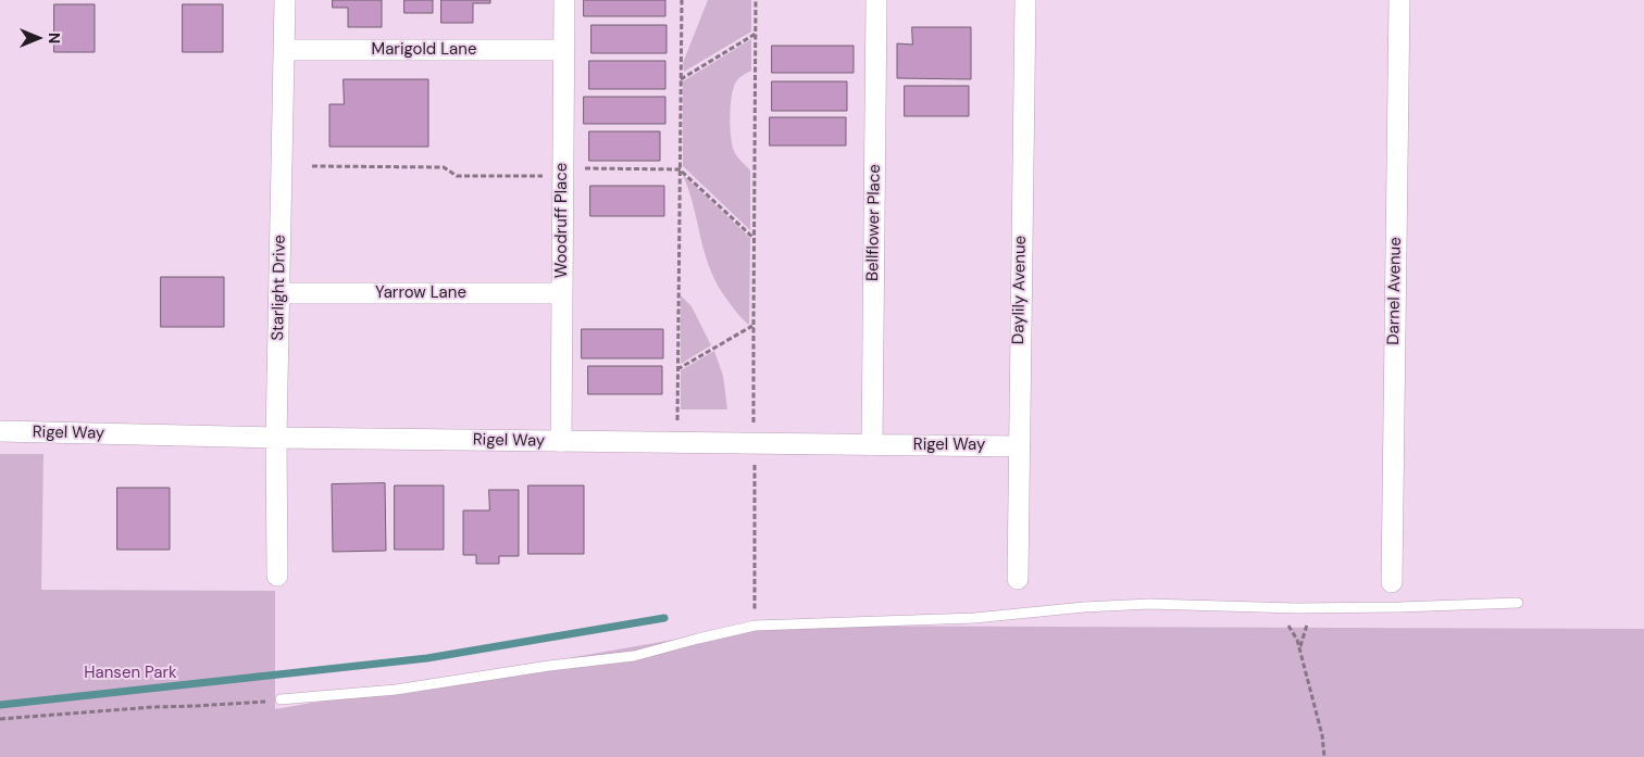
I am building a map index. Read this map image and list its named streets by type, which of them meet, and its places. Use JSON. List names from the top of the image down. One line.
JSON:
{"streets":{"street":["Marigold Lane","Woodruff Place","Bellflower Place","Starlight Drive","Daylily Avenue","Darnel Avenue","Yarrow Lane","Rigel Way"]},"crossings":[["Marigold Lane","Woodruff Place"],["Marigold Lane","Starlight Drive"],["Woodruff Place","Yarrow Lane"],["Woodruff Place","Rigel Way"],["Bellflower Place","Rigel Way"],["Starlight Drive","Yarrow Lane"],["Starlight Drive","Rigel Way"],["Daylily Avenue","Rigel Way"]],"parks":["Hansen Park"],"north":"right"}
